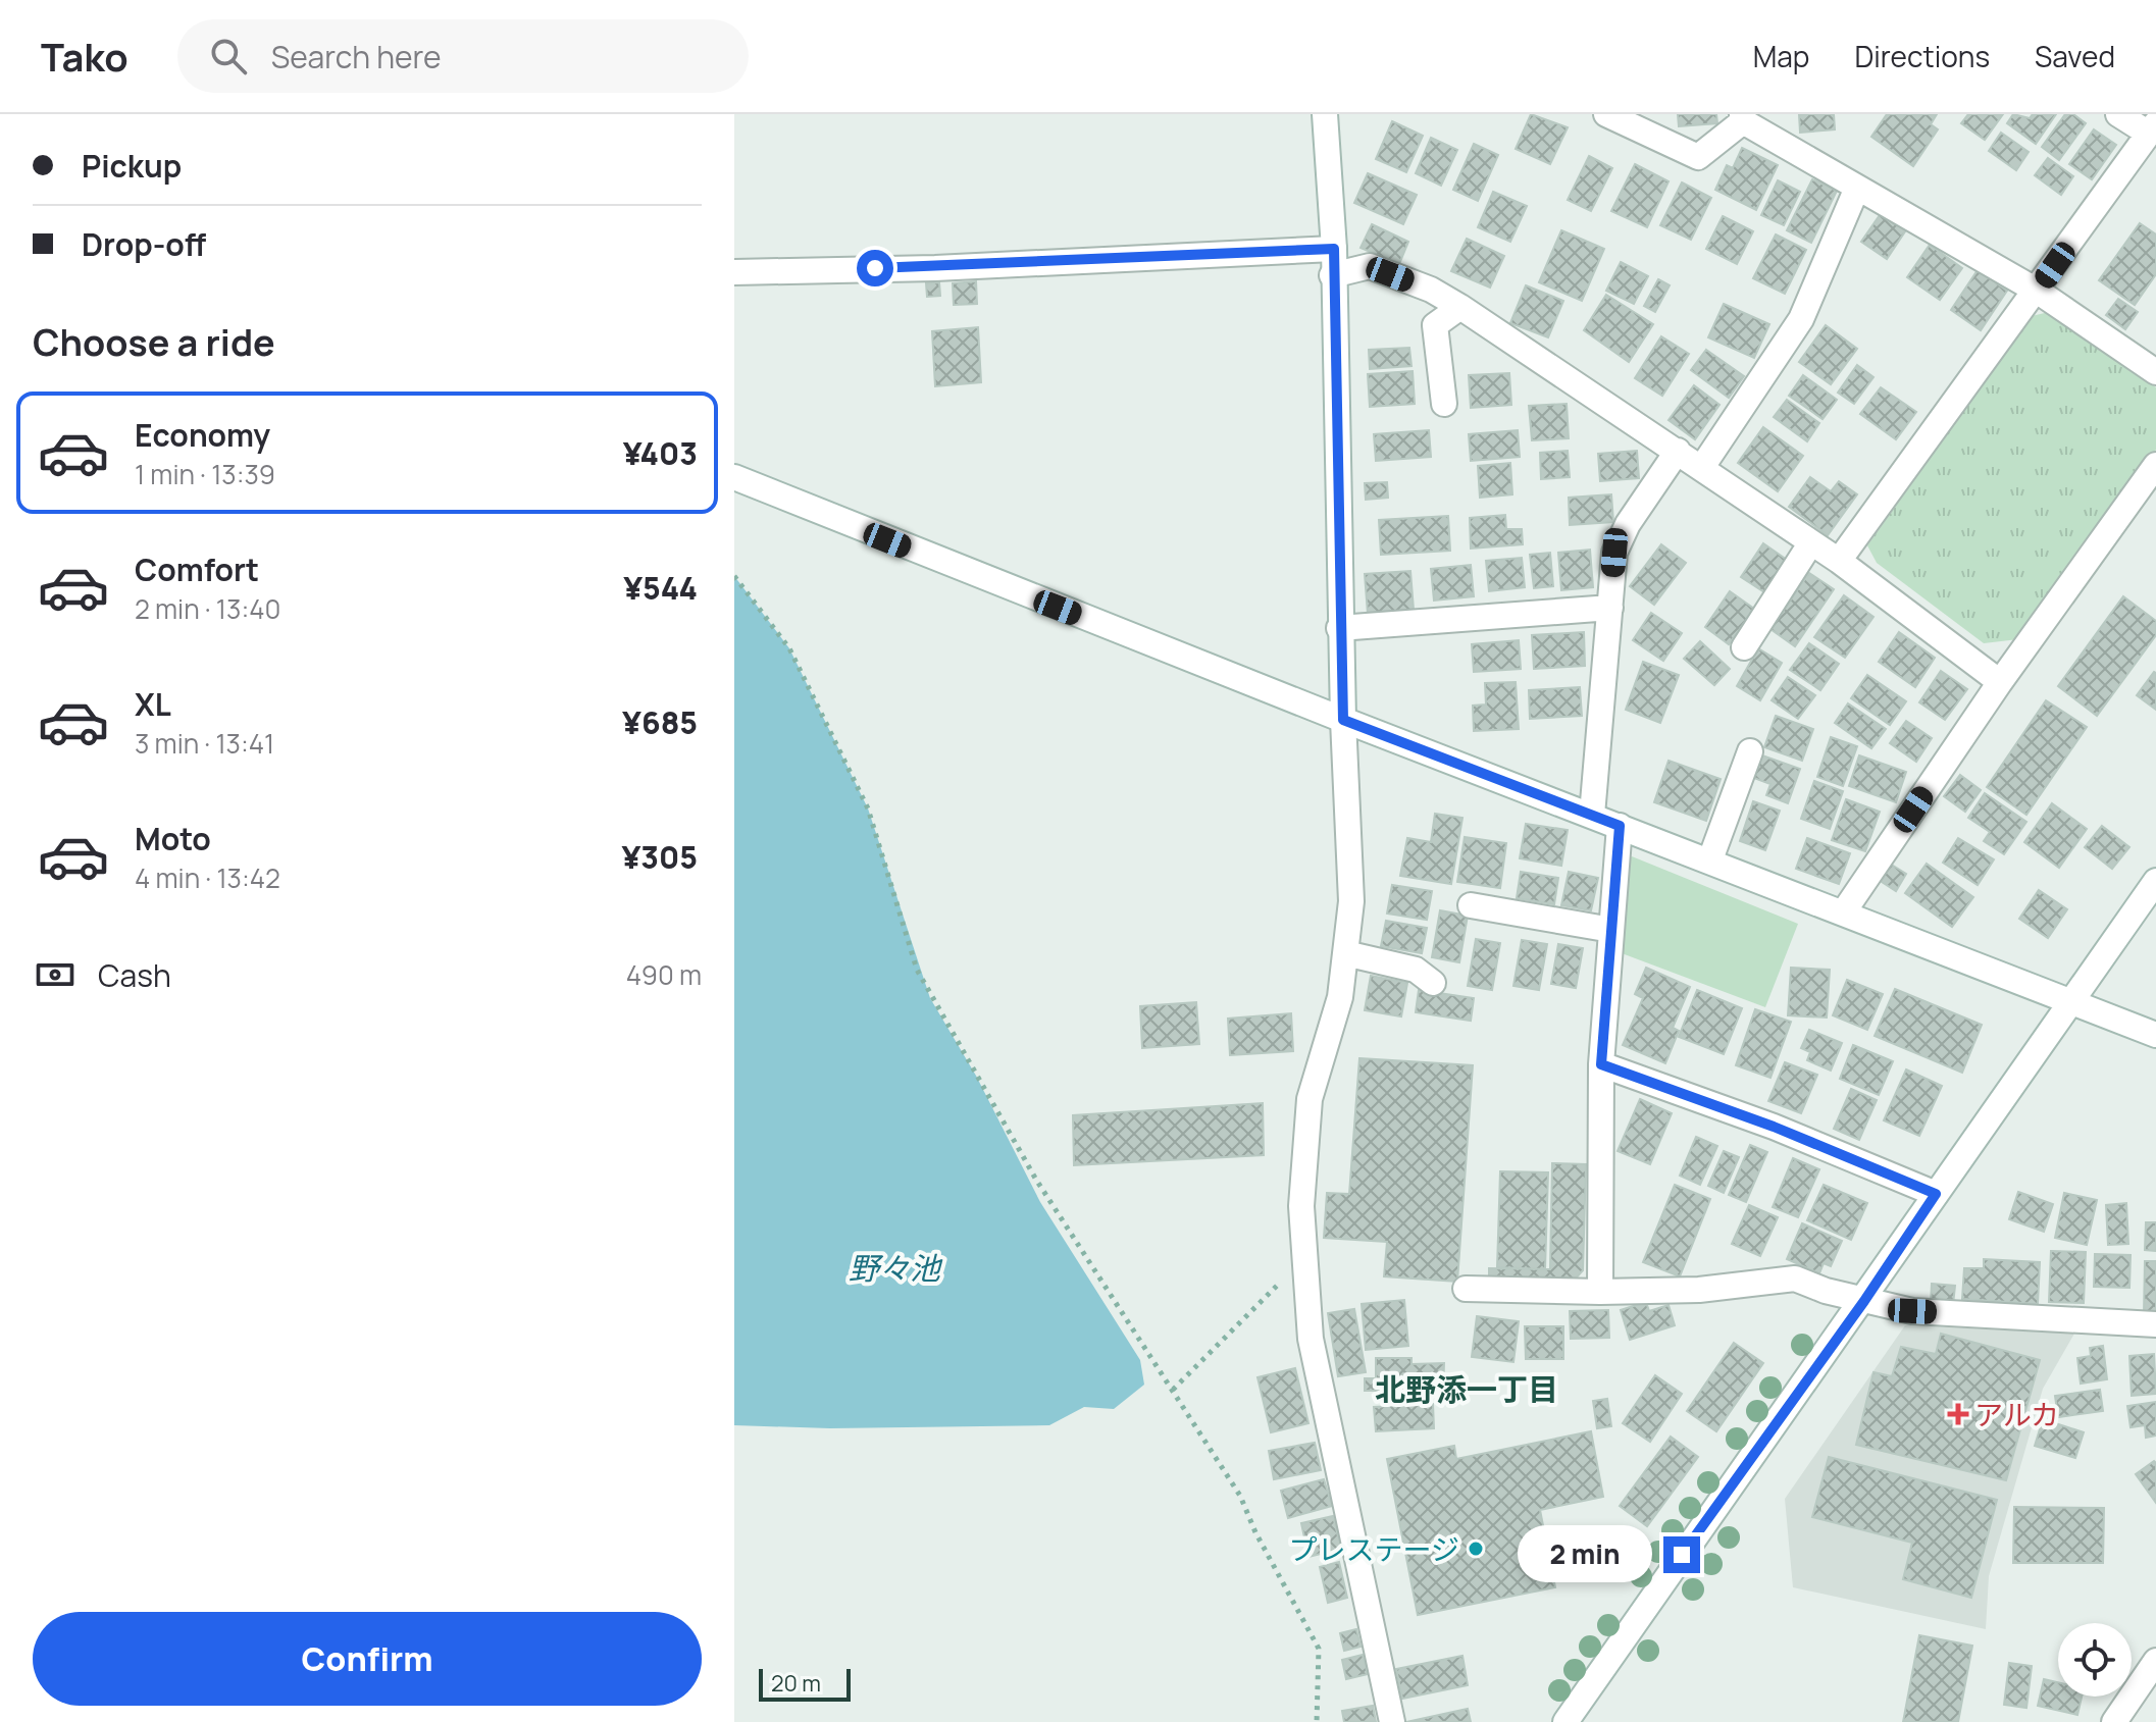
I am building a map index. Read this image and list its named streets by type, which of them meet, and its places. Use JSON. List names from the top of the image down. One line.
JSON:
{"districts":["北野添一丁目"],"water":["野々池"],"places":{"health":["アルカ"],"other":["プレステージ"]},"scale_bar":"20 m","page":{"header":"Tako","search":"Search here","nav":["Map","Directions","Saved"],"banner":["Pickup","Drop-off"],"heading":"Choose a ride","list":[{"name":"Economy","note":"1 min · 13:39","value":"¥403"},{"name":"Comfort","note":"2 min · 13:40","value":"¥544"},{"name":"XL","note":"3 min · 13:41","value":"¥685"},{"name":"Moto","note":"4 min · 13:42","value":"¥305"}],"pay":["Cash","490 m"],"bubble":"2 min","buttons":"Confirm","scale":"20 m"}}
